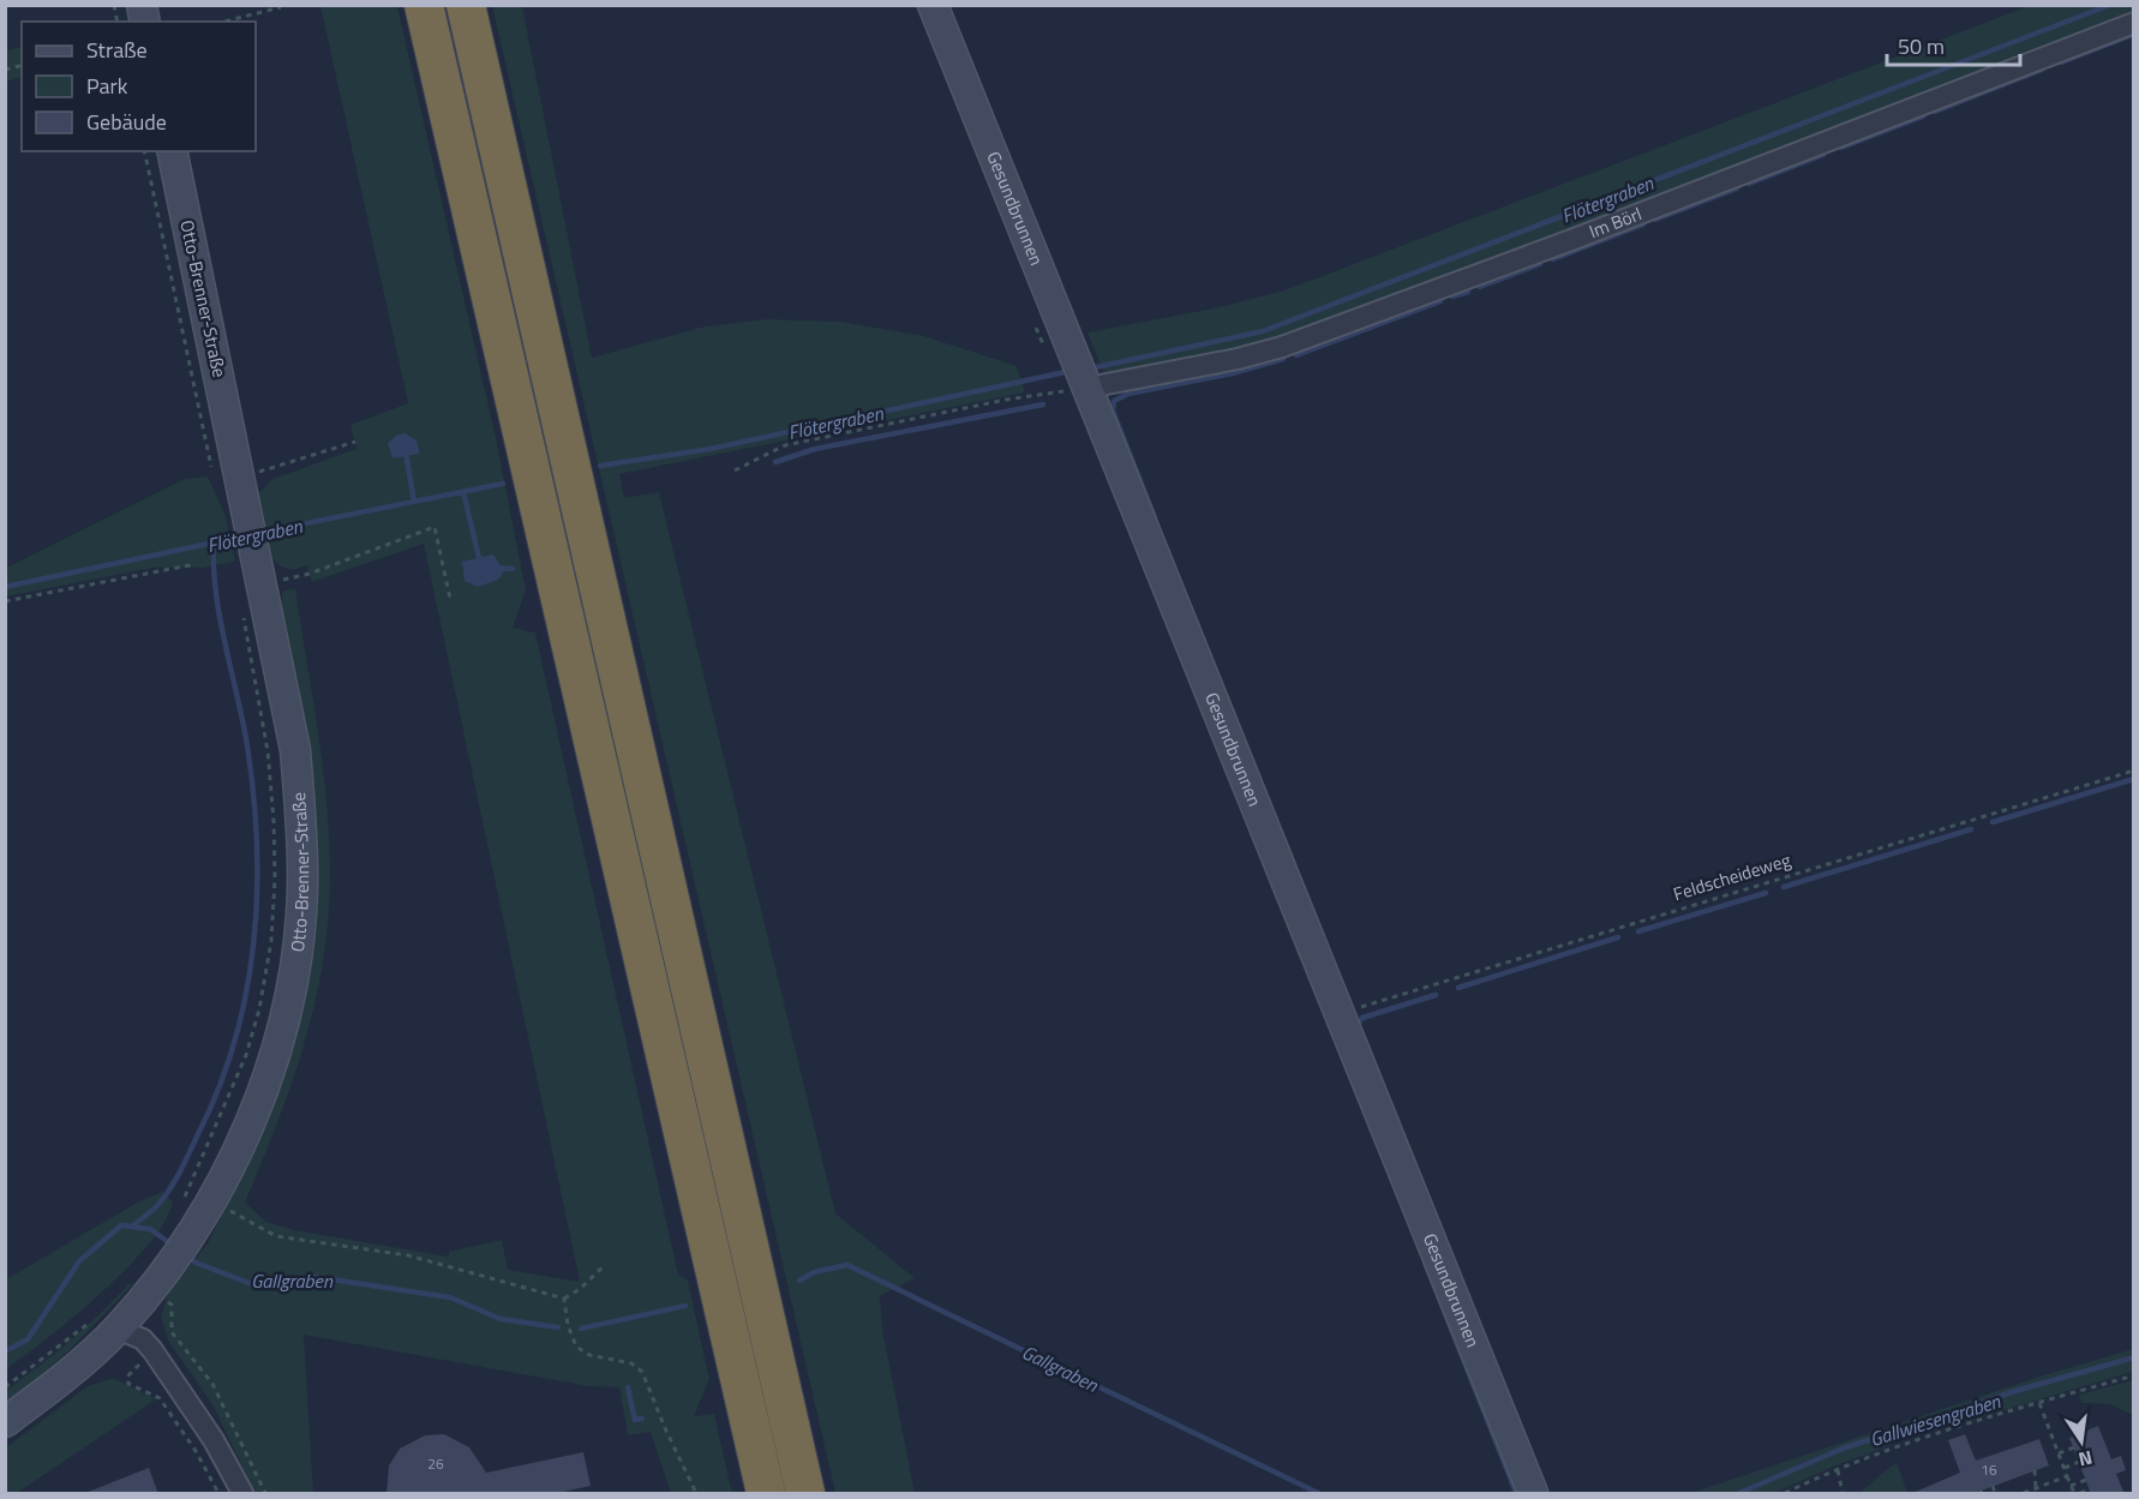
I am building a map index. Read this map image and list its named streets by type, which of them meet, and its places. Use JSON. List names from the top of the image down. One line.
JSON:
{"streets":{"street":["Gesundbrunnen","Im Börl","Otto-Brenner-Straße"],"path":["Feldscheideweg"]},"crossings":[["Gesundbrunnen","Im Börl"],["Gesundbrunnen","Feldscheideweg"]],"water":["Flötergraben","Gallgraben","Gallwiesengraben"],"house_numbers":["26","16"],"legend":["Straße","Park","Gebäude"],"scale_bar":"50 m","north":"bottom"}
